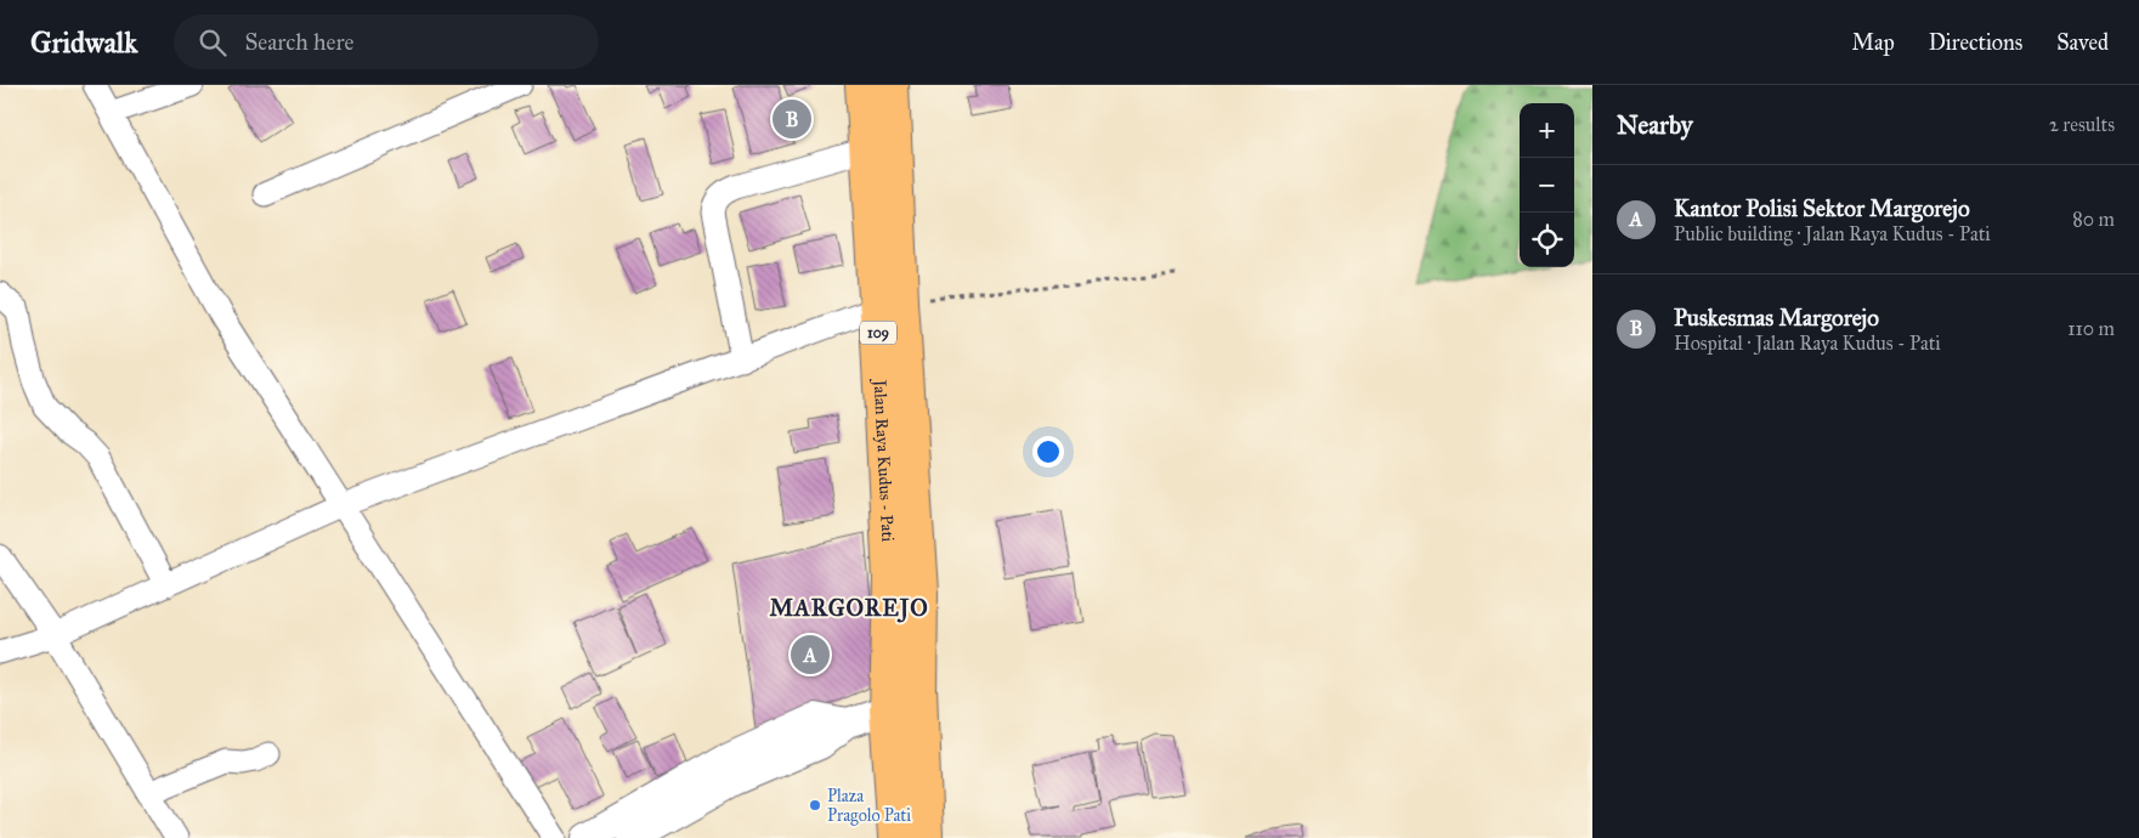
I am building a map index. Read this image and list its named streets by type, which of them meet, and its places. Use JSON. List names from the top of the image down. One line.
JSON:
{"streets":{"main road":["109","Jalan Raya Kudus - Pati"]},"districts":["MARGOREJO"],"places":["Plaza Pragolo Pati"],"page":{"header":"Gridwalk","search":"Search here","nav":["Map","Directions","Saved"],"heading":["Nearby","2 results"],"pins":["B","A"],"map_buttons":["+","−"],"list":[{"mark":"A","name":"Kantor Polisi Sektor Margorejo","note":"Public building · Jalan Raya Kudus - Pati","value":"80 m"},{"mark":"B","name":"Puskesmas Margorejo","note":"Hospital · Jalan Raya Kudus - Pati","value":"110 m"}]}}
